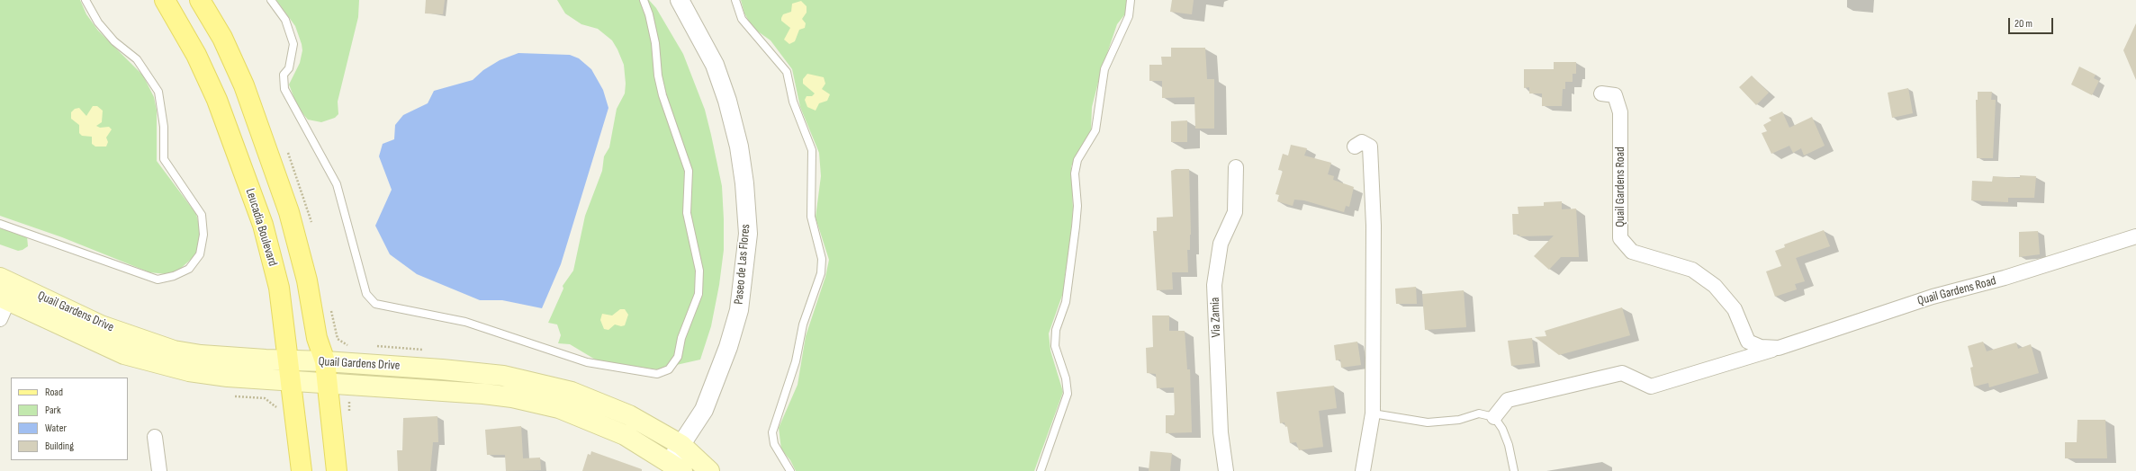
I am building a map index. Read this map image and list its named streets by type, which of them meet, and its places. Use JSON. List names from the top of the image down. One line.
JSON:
{"streets":{"main road":["Leucadia Boulevard","Quail Gardens Drive"],"street":["Quail Gardens Road","Paseo de Las Flores","Via Zamia"]},"crossings":[["Leucadia Boulevard","Quail Gardens Drive"],["Paseo de Las Flores","Quail Gardens Drive"]],"legend":["Road","Park","Water","Building"],"scale_bar":"20 m"}
